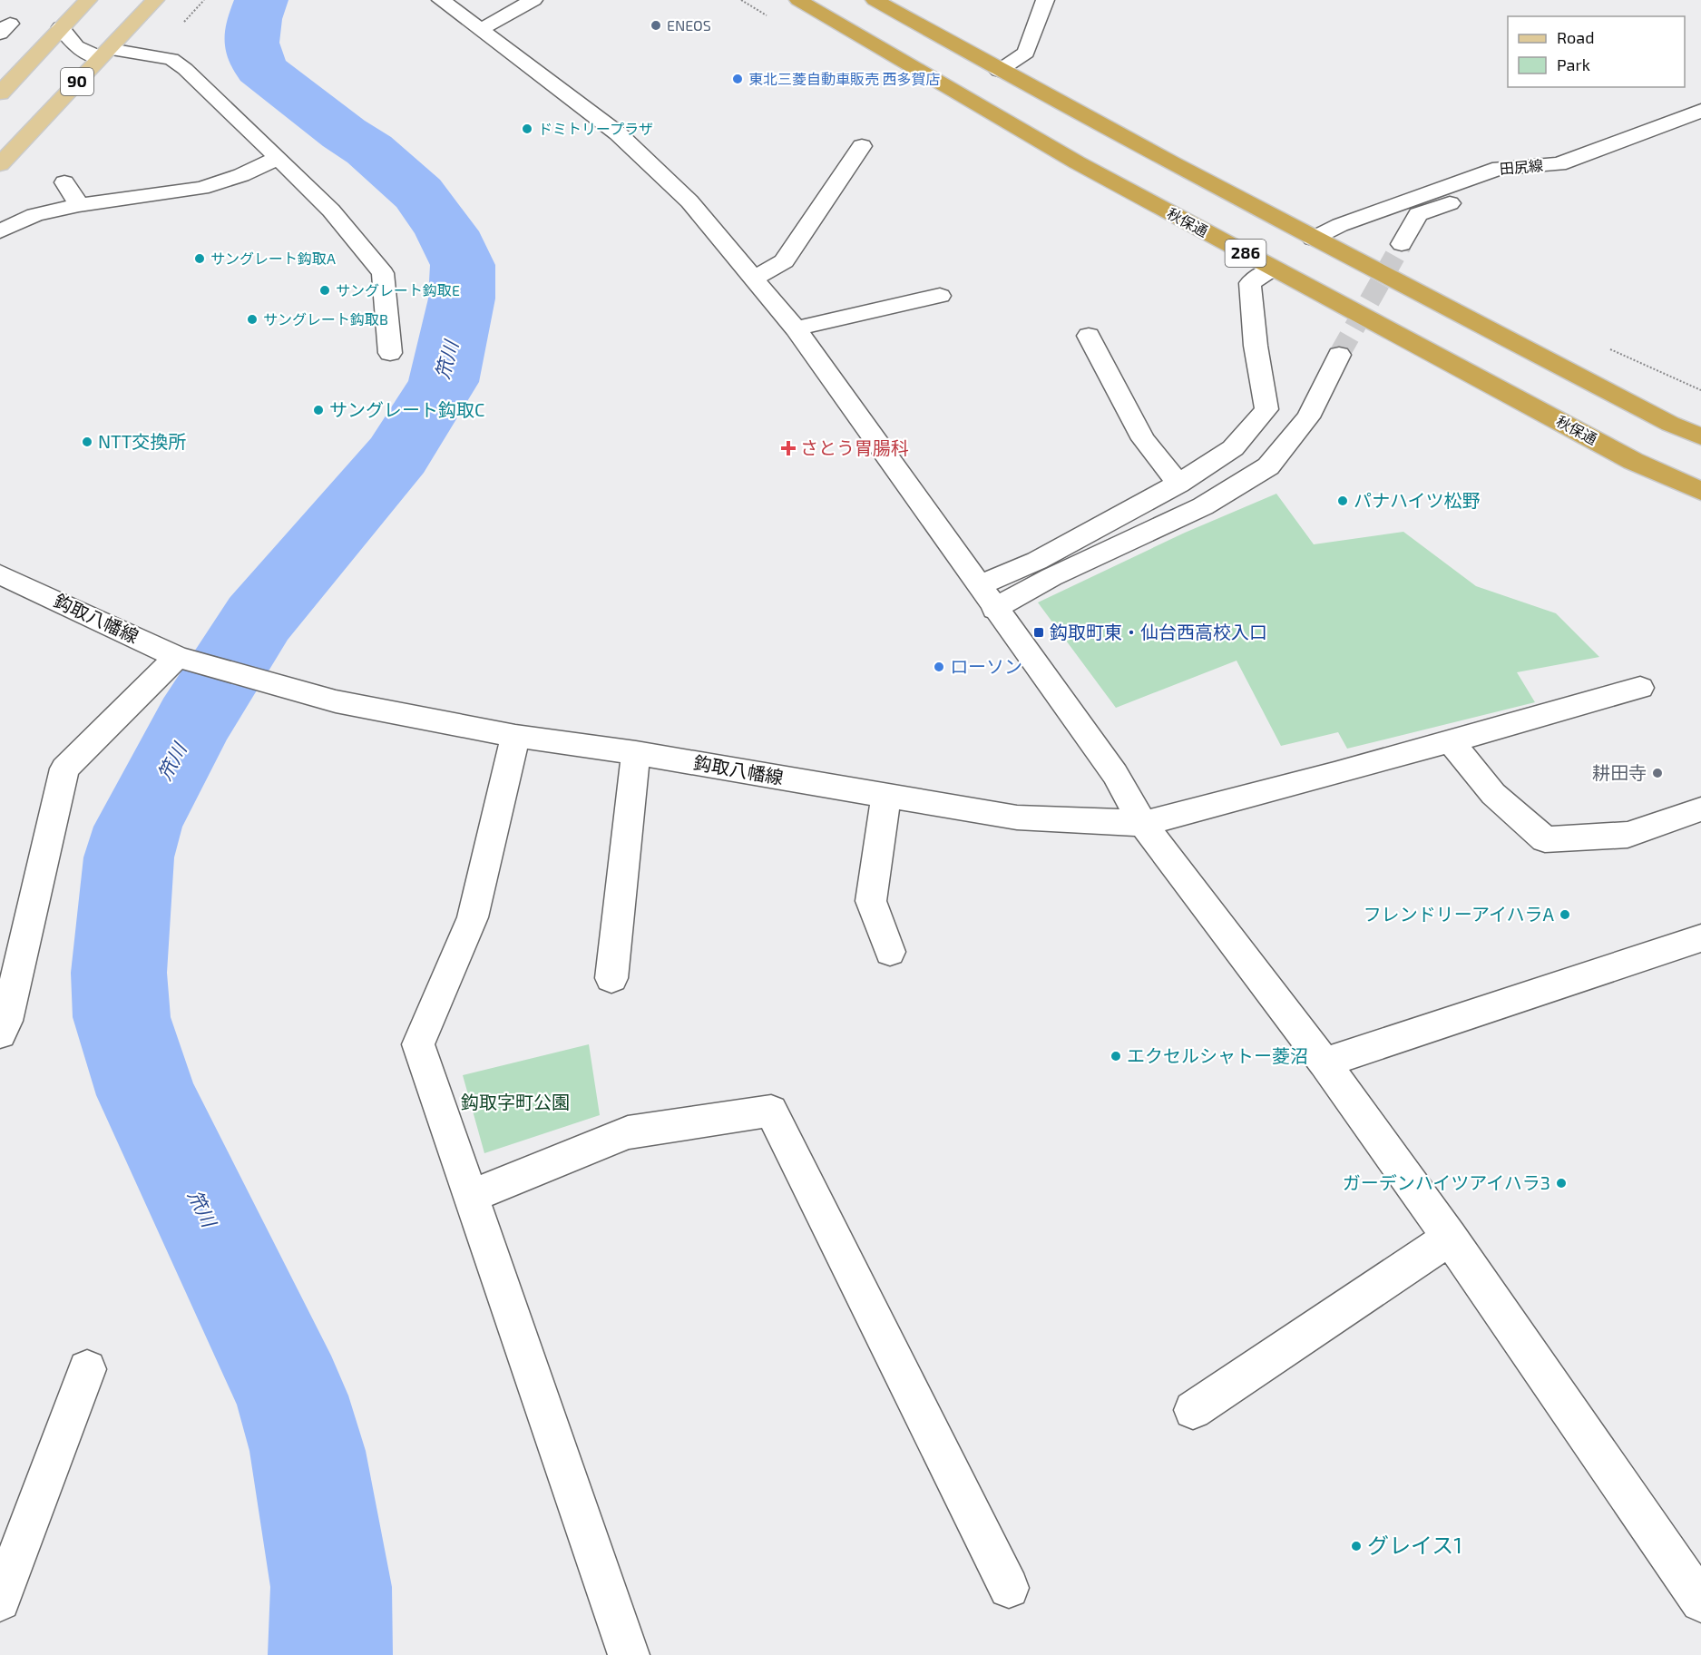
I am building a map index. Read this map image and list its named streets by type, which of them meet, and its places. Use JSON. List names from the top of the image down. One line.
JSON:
{"streets":{"highway":["秋保通","286"],"main road":["90"],"street":["田尻線","鈎取八幡線"]},"crossings":[["田尻線","286"]],"water":["笊川"],"parks":["鈎取字町公園"],"places":{"other":["ENEOS","東北三菱自動車販売 西多賀店","ドミトリープラザ","サングレート鈎取A","サングレート鈎取E","サングレート鈎取B","サングレート鈎取C","NTT交換所","パナハイツ松野","ローソン","耕田寺","フレンドリーアイハラA","エクセルシャトー菱沼","ガーデンハイツアイハラ3","グレイス1"],"health":["さとう胃腸科"],"transit":["鈎取町東・仙台西高校入口"]},"legend":["Road","Park"]}
